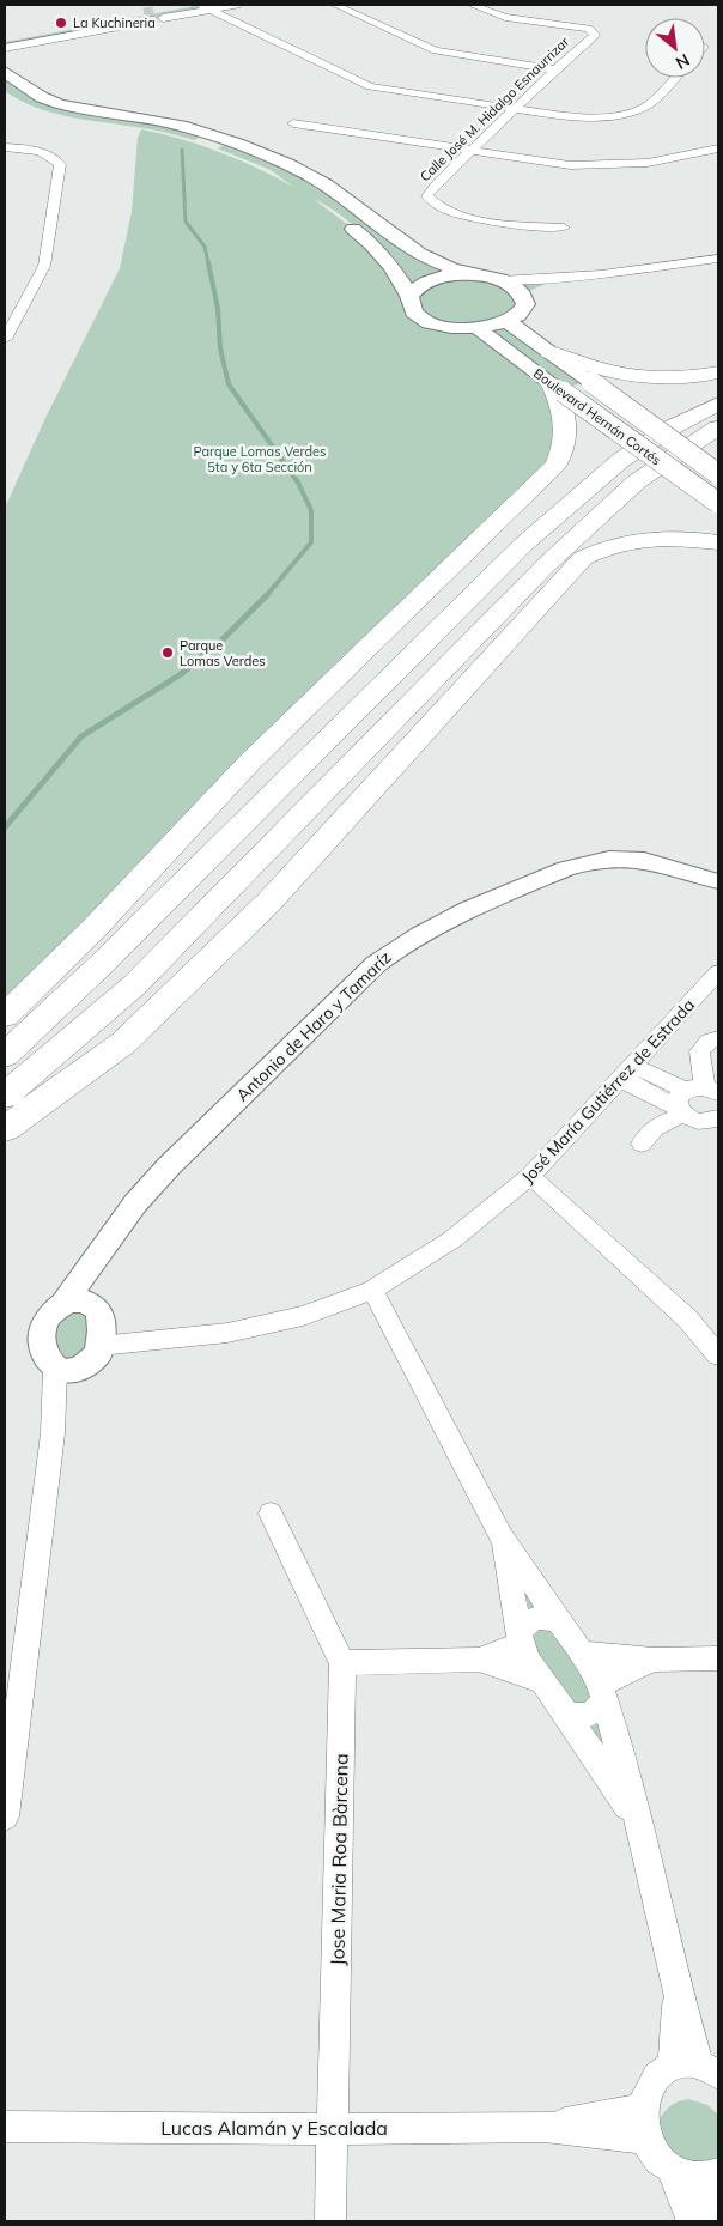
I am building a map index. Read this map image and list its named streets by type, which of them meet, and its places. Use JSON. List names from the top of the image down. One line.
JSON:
{"streets":{"main road":["Boulevard Hernán Cortés"],"street":["Calle José M. Hidalgo Esnaurrizar","Antonio de Haro y Tamaríz","José María Gutiérrez de Estrada","Jose Maria Roa Bàrcena","Lucas Alamán y Escalada"]},"crossings":[["Antonio de Haro y Tamaríz","José María Gutiérrez de Estrada"],["Jose Maria Roa Bàrcena","Lucas Alamán y Escalada"]],"parks":["Parque Lomas Verdes 5ta y 6ta Sección"],"places":["La Kuchineria","Parque Lomas Verdes"],"north":"bottom right"}
